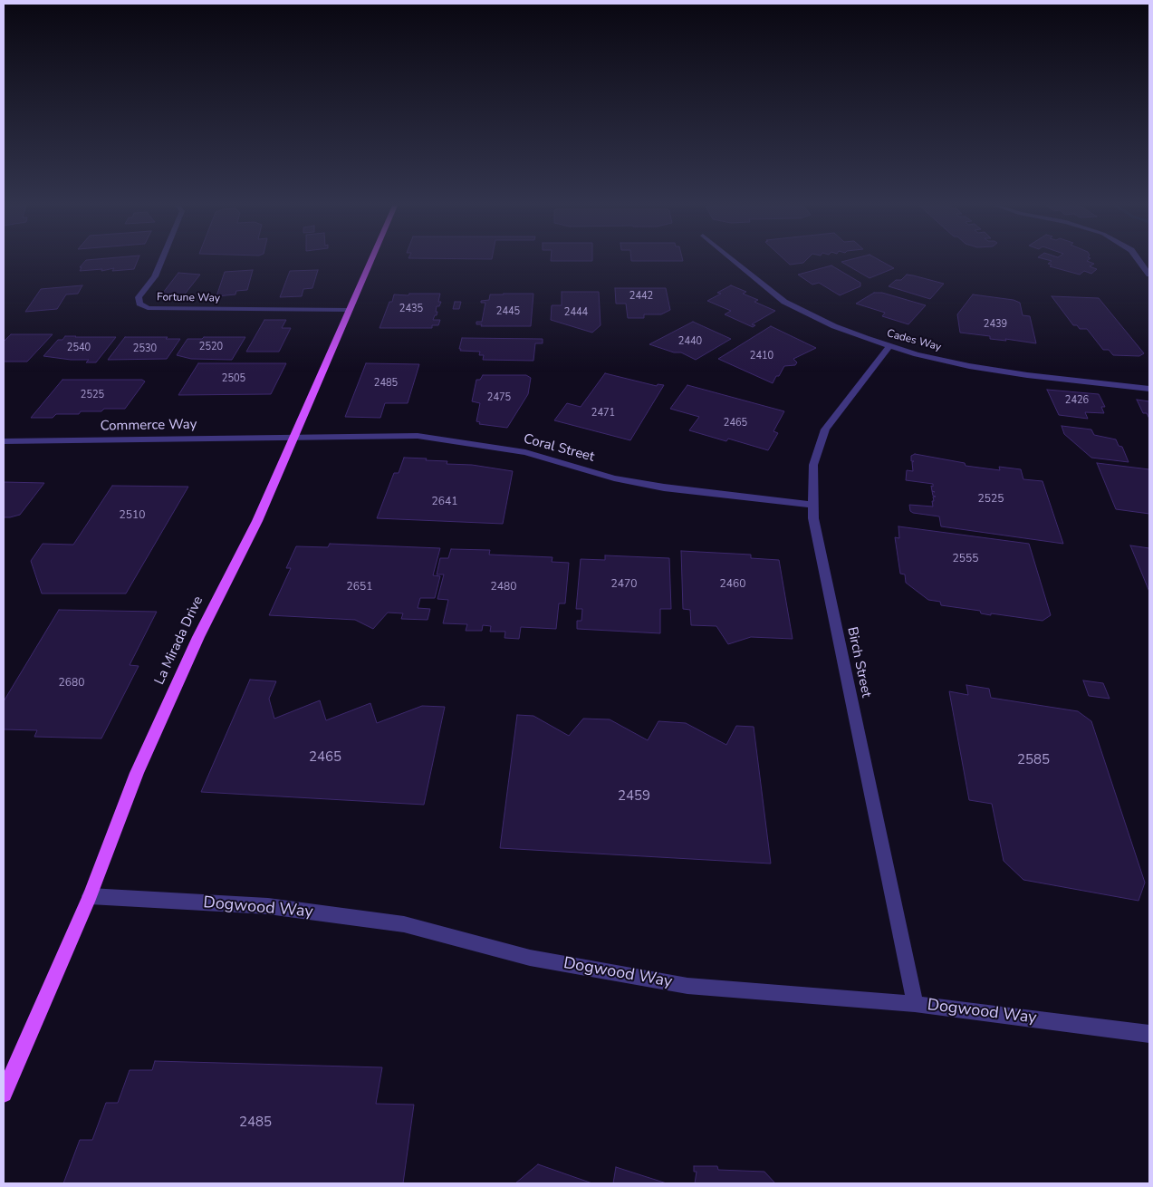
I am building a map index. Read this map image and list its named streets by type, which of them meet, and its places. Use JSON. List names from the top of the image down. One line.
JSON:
{"streets":{"main road":["La Mirada Drive"],"street":["Fortune Way","Cades Way","Commerce Way","Coral Street","Birch Street","Dogwood Way"]},"crossings":[["Fortune Way","La Mirada Drive"],["Cades Way","Birch Street"],["Commerce Way","Coral Street"],["Commerce Way","La Mirada Drive"],["Coral Street","La Mirada Drive"],["Coral Street","Birch Street"],["La Mirada Drive","Dogwood Way"],["Birch Street","Dogwood Way"]],"house_numbers":["2442","2435","2445","2444","2439","2440","2520","2540","2530","2410","2505","2485","2525","2475","2426","2471","2465","2525","2641","2510","2555","2470","2460","2651","2480","2680","2465","2585","2459","2485"]}
